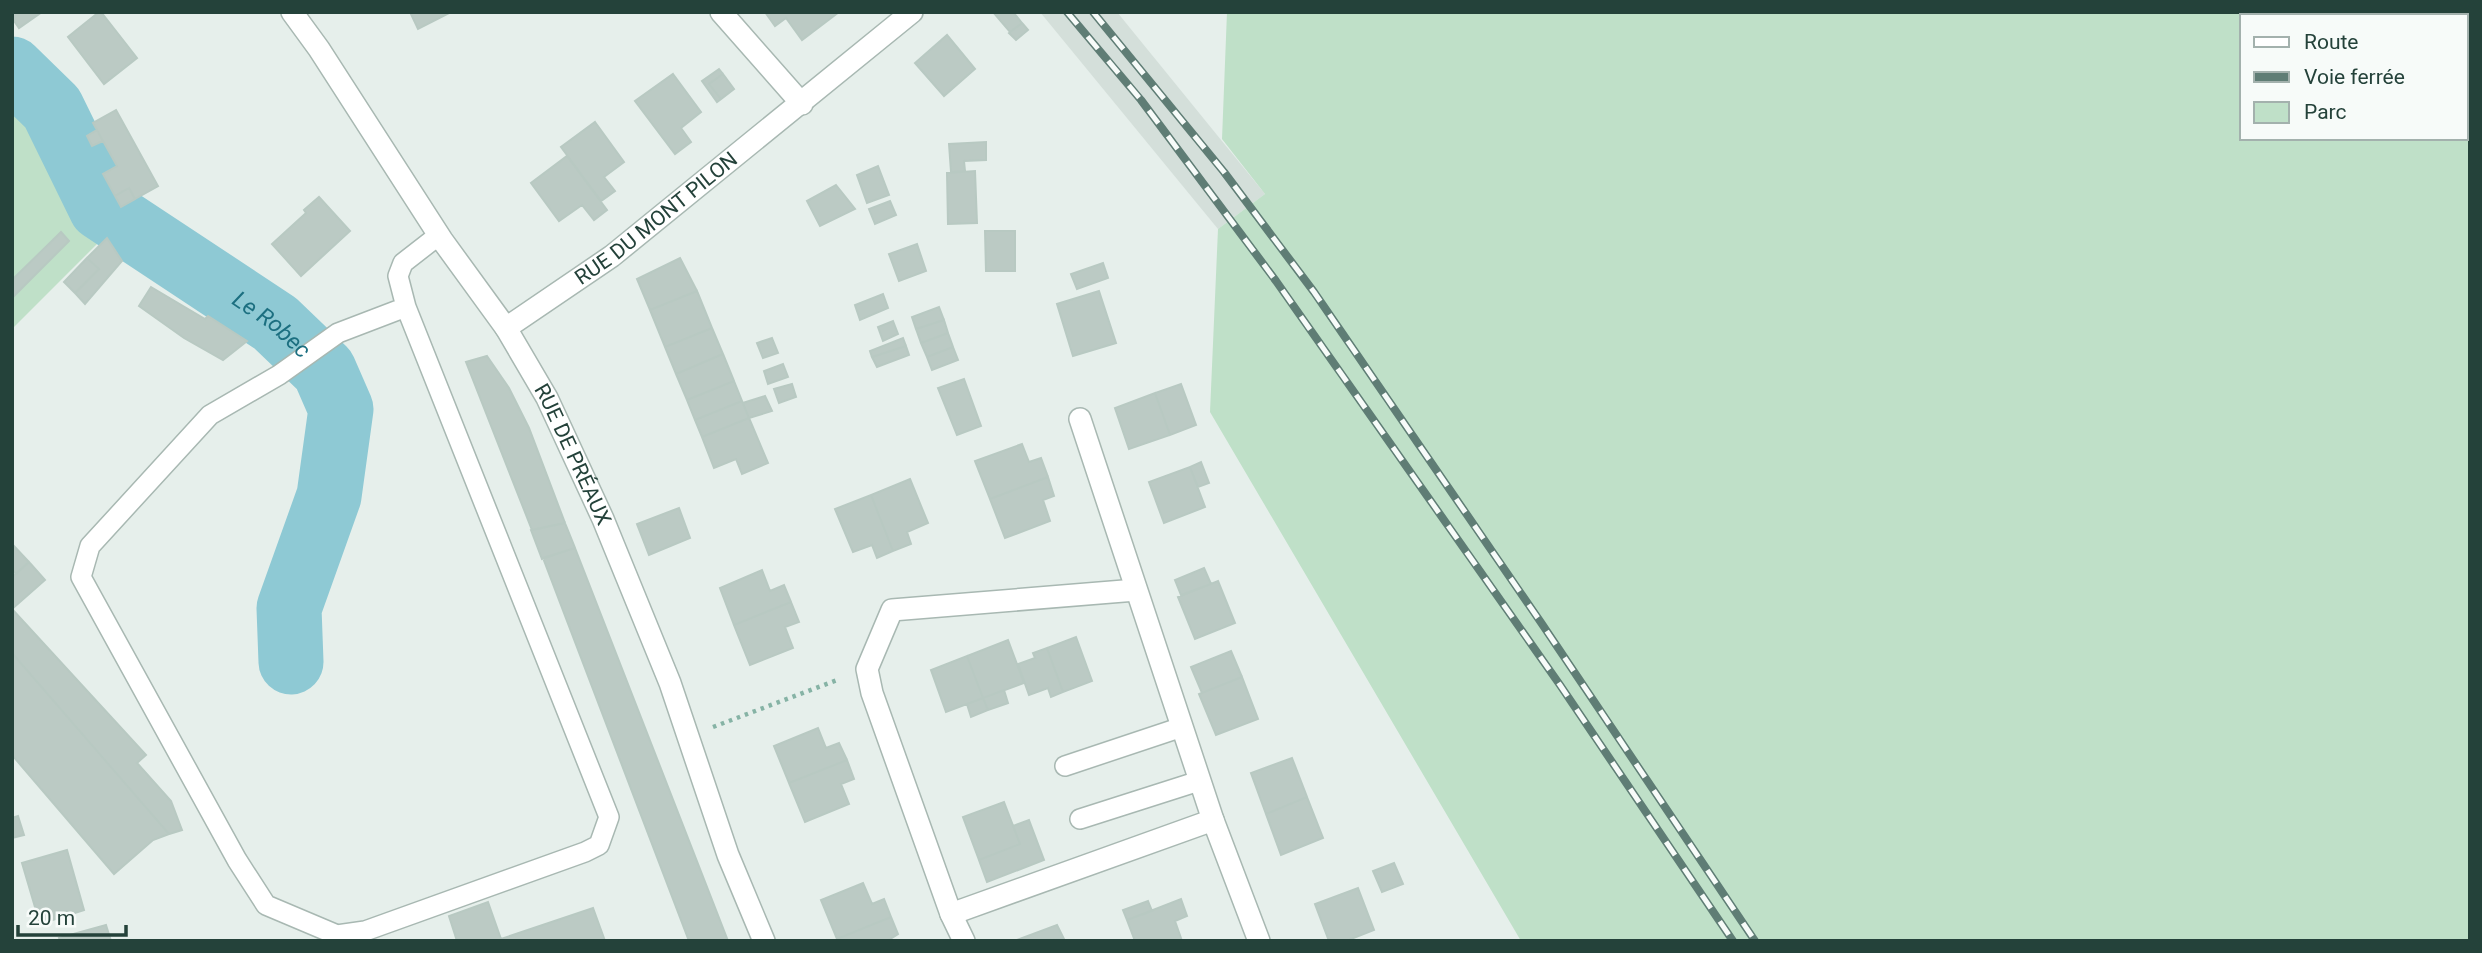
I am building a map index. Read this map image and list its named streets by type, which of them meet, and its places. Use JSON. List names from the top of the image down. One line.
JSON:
{"streets":{"street":["RUE DU MONT PILON","RUE DE PRÉAUX"]},"crossings":[["RUE DU MONT PILON","RUE DE PRÉAUX"]],"water":["Le Robec"],"legend":["Route","Voie ferrée","Parc"],"scale_bar":"20 m"}
